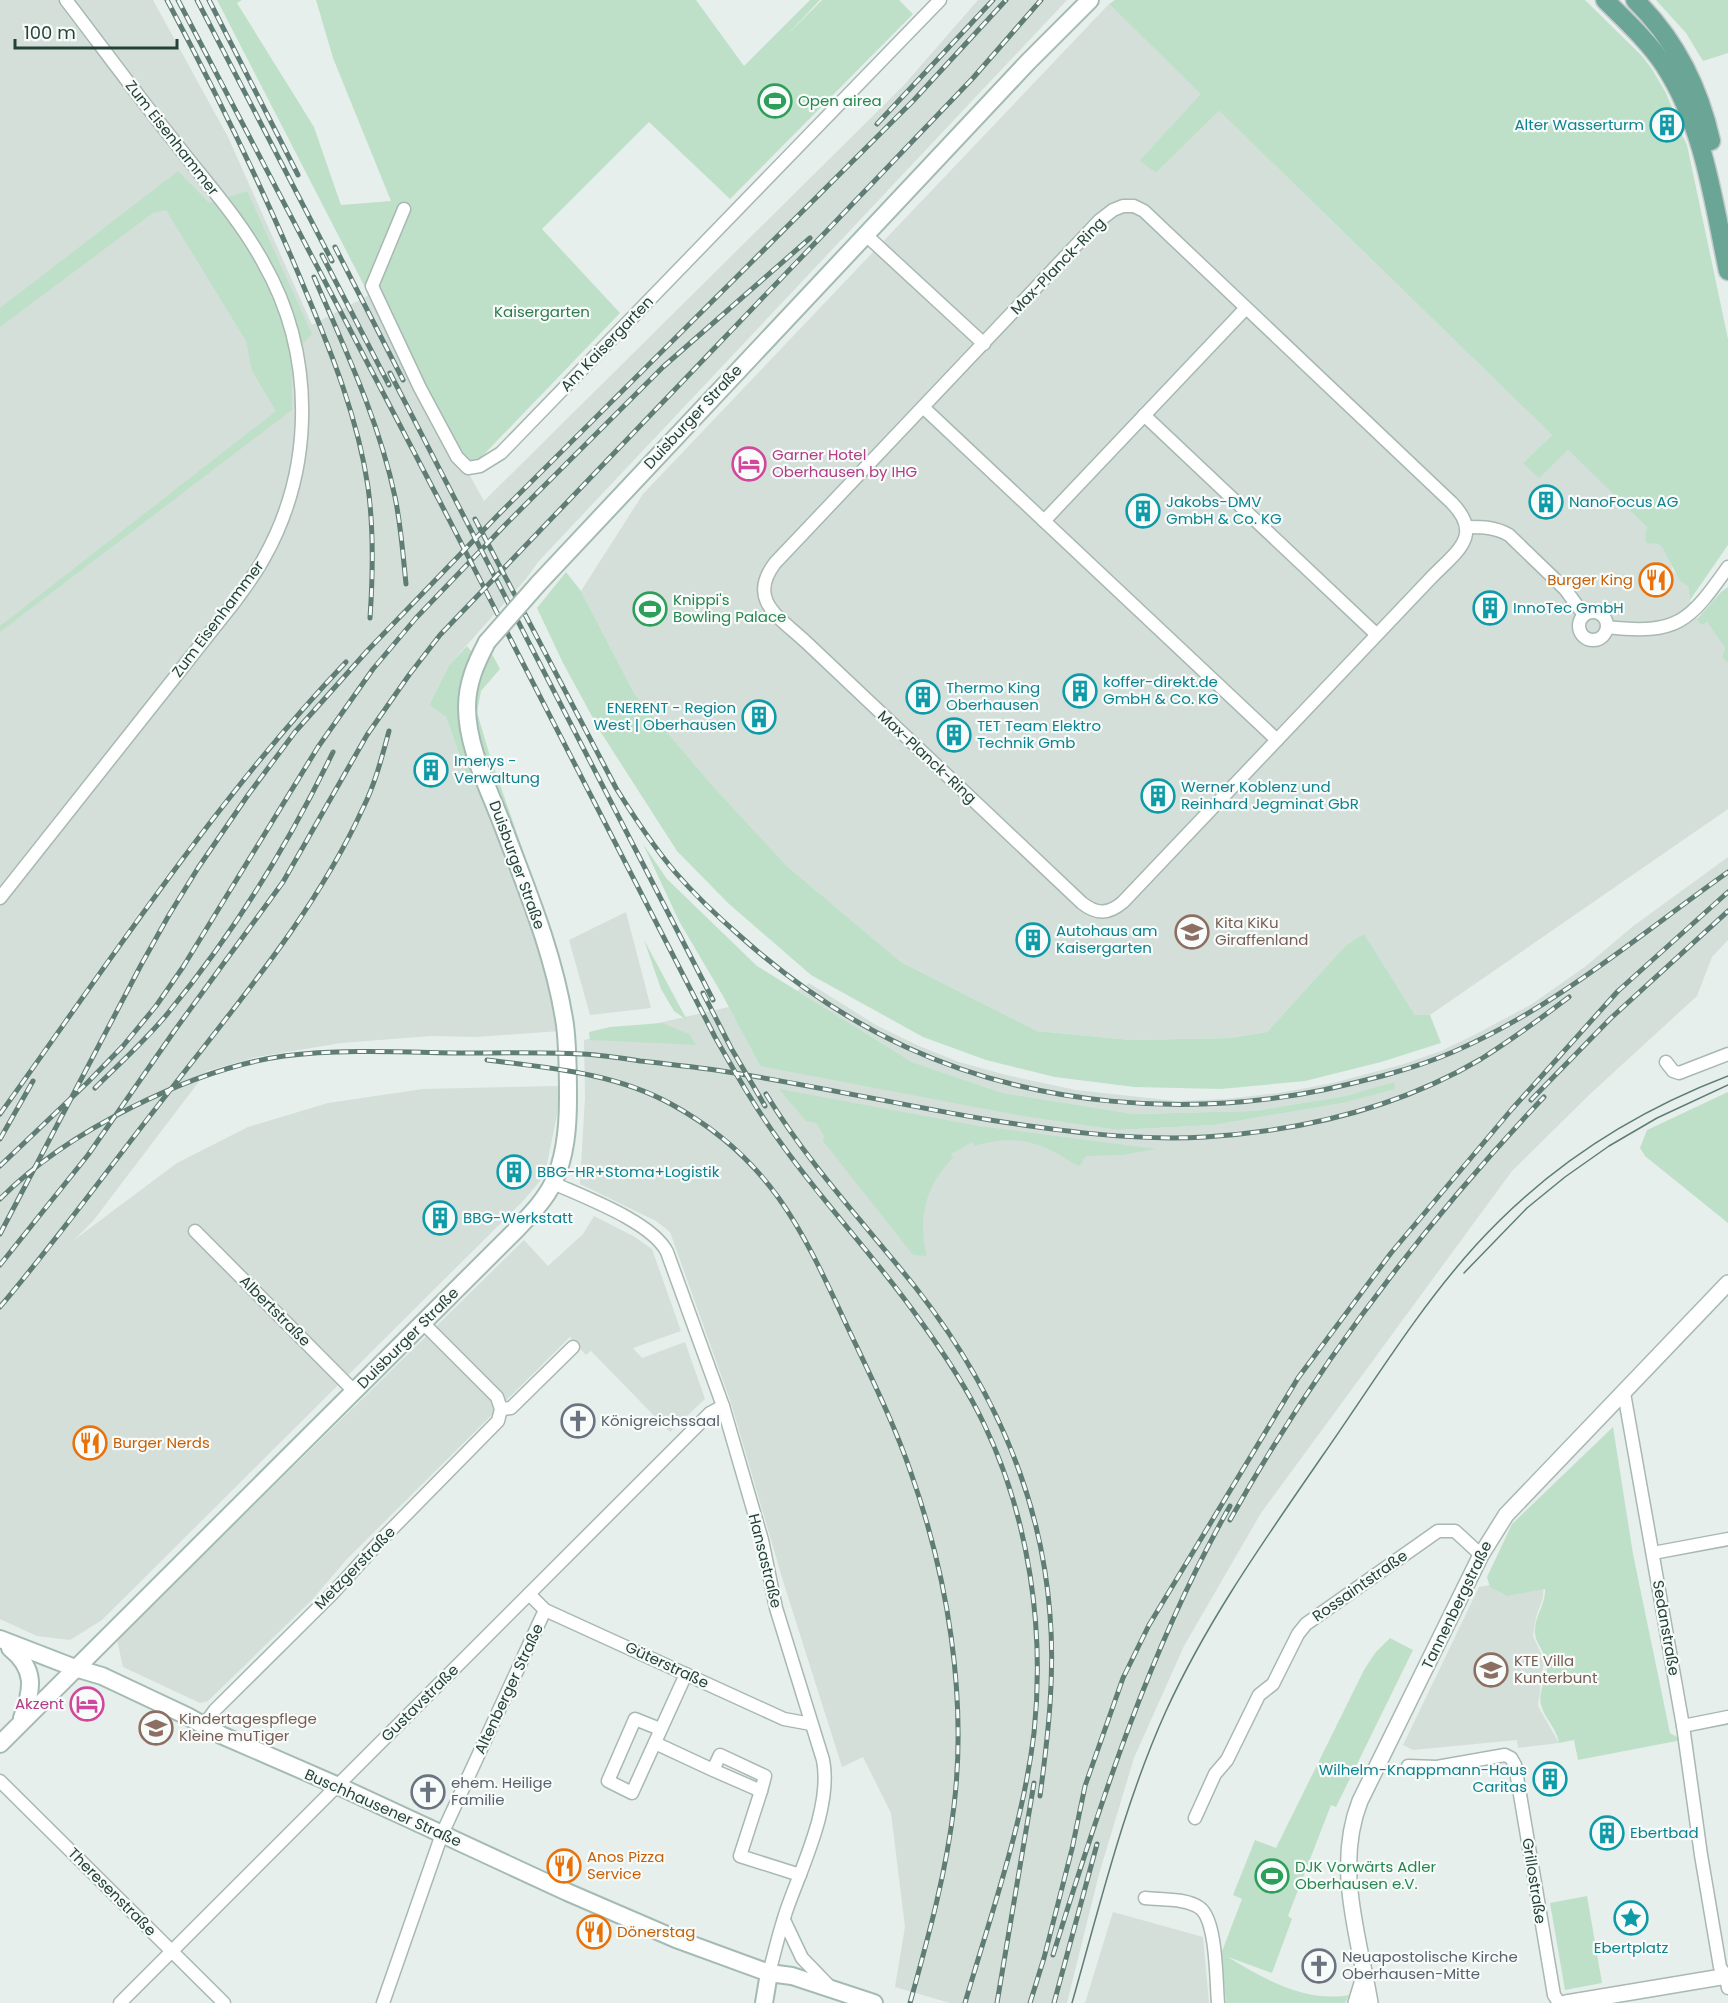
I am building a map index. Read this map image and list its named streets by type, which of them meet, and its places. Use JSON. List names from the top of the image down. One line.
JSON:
{"streets":{"main road":["Duisburger Straße","Hansastraße","Buschhausener Straße"],"street":["Zum Eisenhammer","Max-Planck-Ring","Am Kaisergarten","Albertstraße","Metzgerstraße","Rossaintstraße","Tannenbergstraße","Sedanstraße","Güterstraße","Altenberger Straße","Gustavstraße","Grillostraße","Theresenstraße"]},"crossings":[["Duisburger Straße","Albertstraße"],["Duisburger Straße","Hansastraße"],["Duisburger Straße","Buschhausener Straße"],["Hansastraße","Güterstraße"],["Hansastraße","Gustavstraße"],["Hansastraße","Buschhausener Straße"],["Metzgerstraße","Buschhausener Straße"],["Rossaintstraße","Tannenbergstraße"],["Tannenbergstraße","Sedanstraße"],["Güterstraße","Altenberger Straße"],["Güterstraße","Gustavstraße"],["Altenberger Straße","Buschhausener Straße"],["Gustavstraße","Buschhausener Straße"],["Gustavstraße","Theresenstraße"]],"parks":["Kaisergarten"],"places":{"sports":["Open airea","Knippi's Bowling Palace","DJK Vorwärts Adler Oberhausen e.V."],"building":["Alter Wasserturm","NanoFocus AG","Jakobs-DMV GmbH & Co. KG","InnoTec GmbH","koffer-direkt.de GmbH & Co. KG","Thermo King Oberhausen","ENERENT - Region West | Oberhausen","TET Team Elektro Technik Gmb","Imerys - Verwaltung","Werner Koblenz und Reinhard Jegminat GbR","Autohaus am Kaisergarten","BBG-HR+Stoma+Logistik","BBG-Werkstatt","Wilhelm-Knappmann-Haus Caritas","Ebertbad"],"hotel":["Garner Hotel Oberhausen by IHG","Akzent"],"restaurant":["Burger King","Burger Nerds","Anos Pizza Service","Dönerstag"],"school or university":["Kita KiKu Giraffenland","KTE Villa Kunterbunt","Kindertagespflege Kleine muTiger"],"church":["Königreichssaal","ehem. Heilige Familie","Neuapostolische Kirche Oberhausen-Mitte"],"place":["Ebertplatz"]},"scale_bar":"100 m"}
